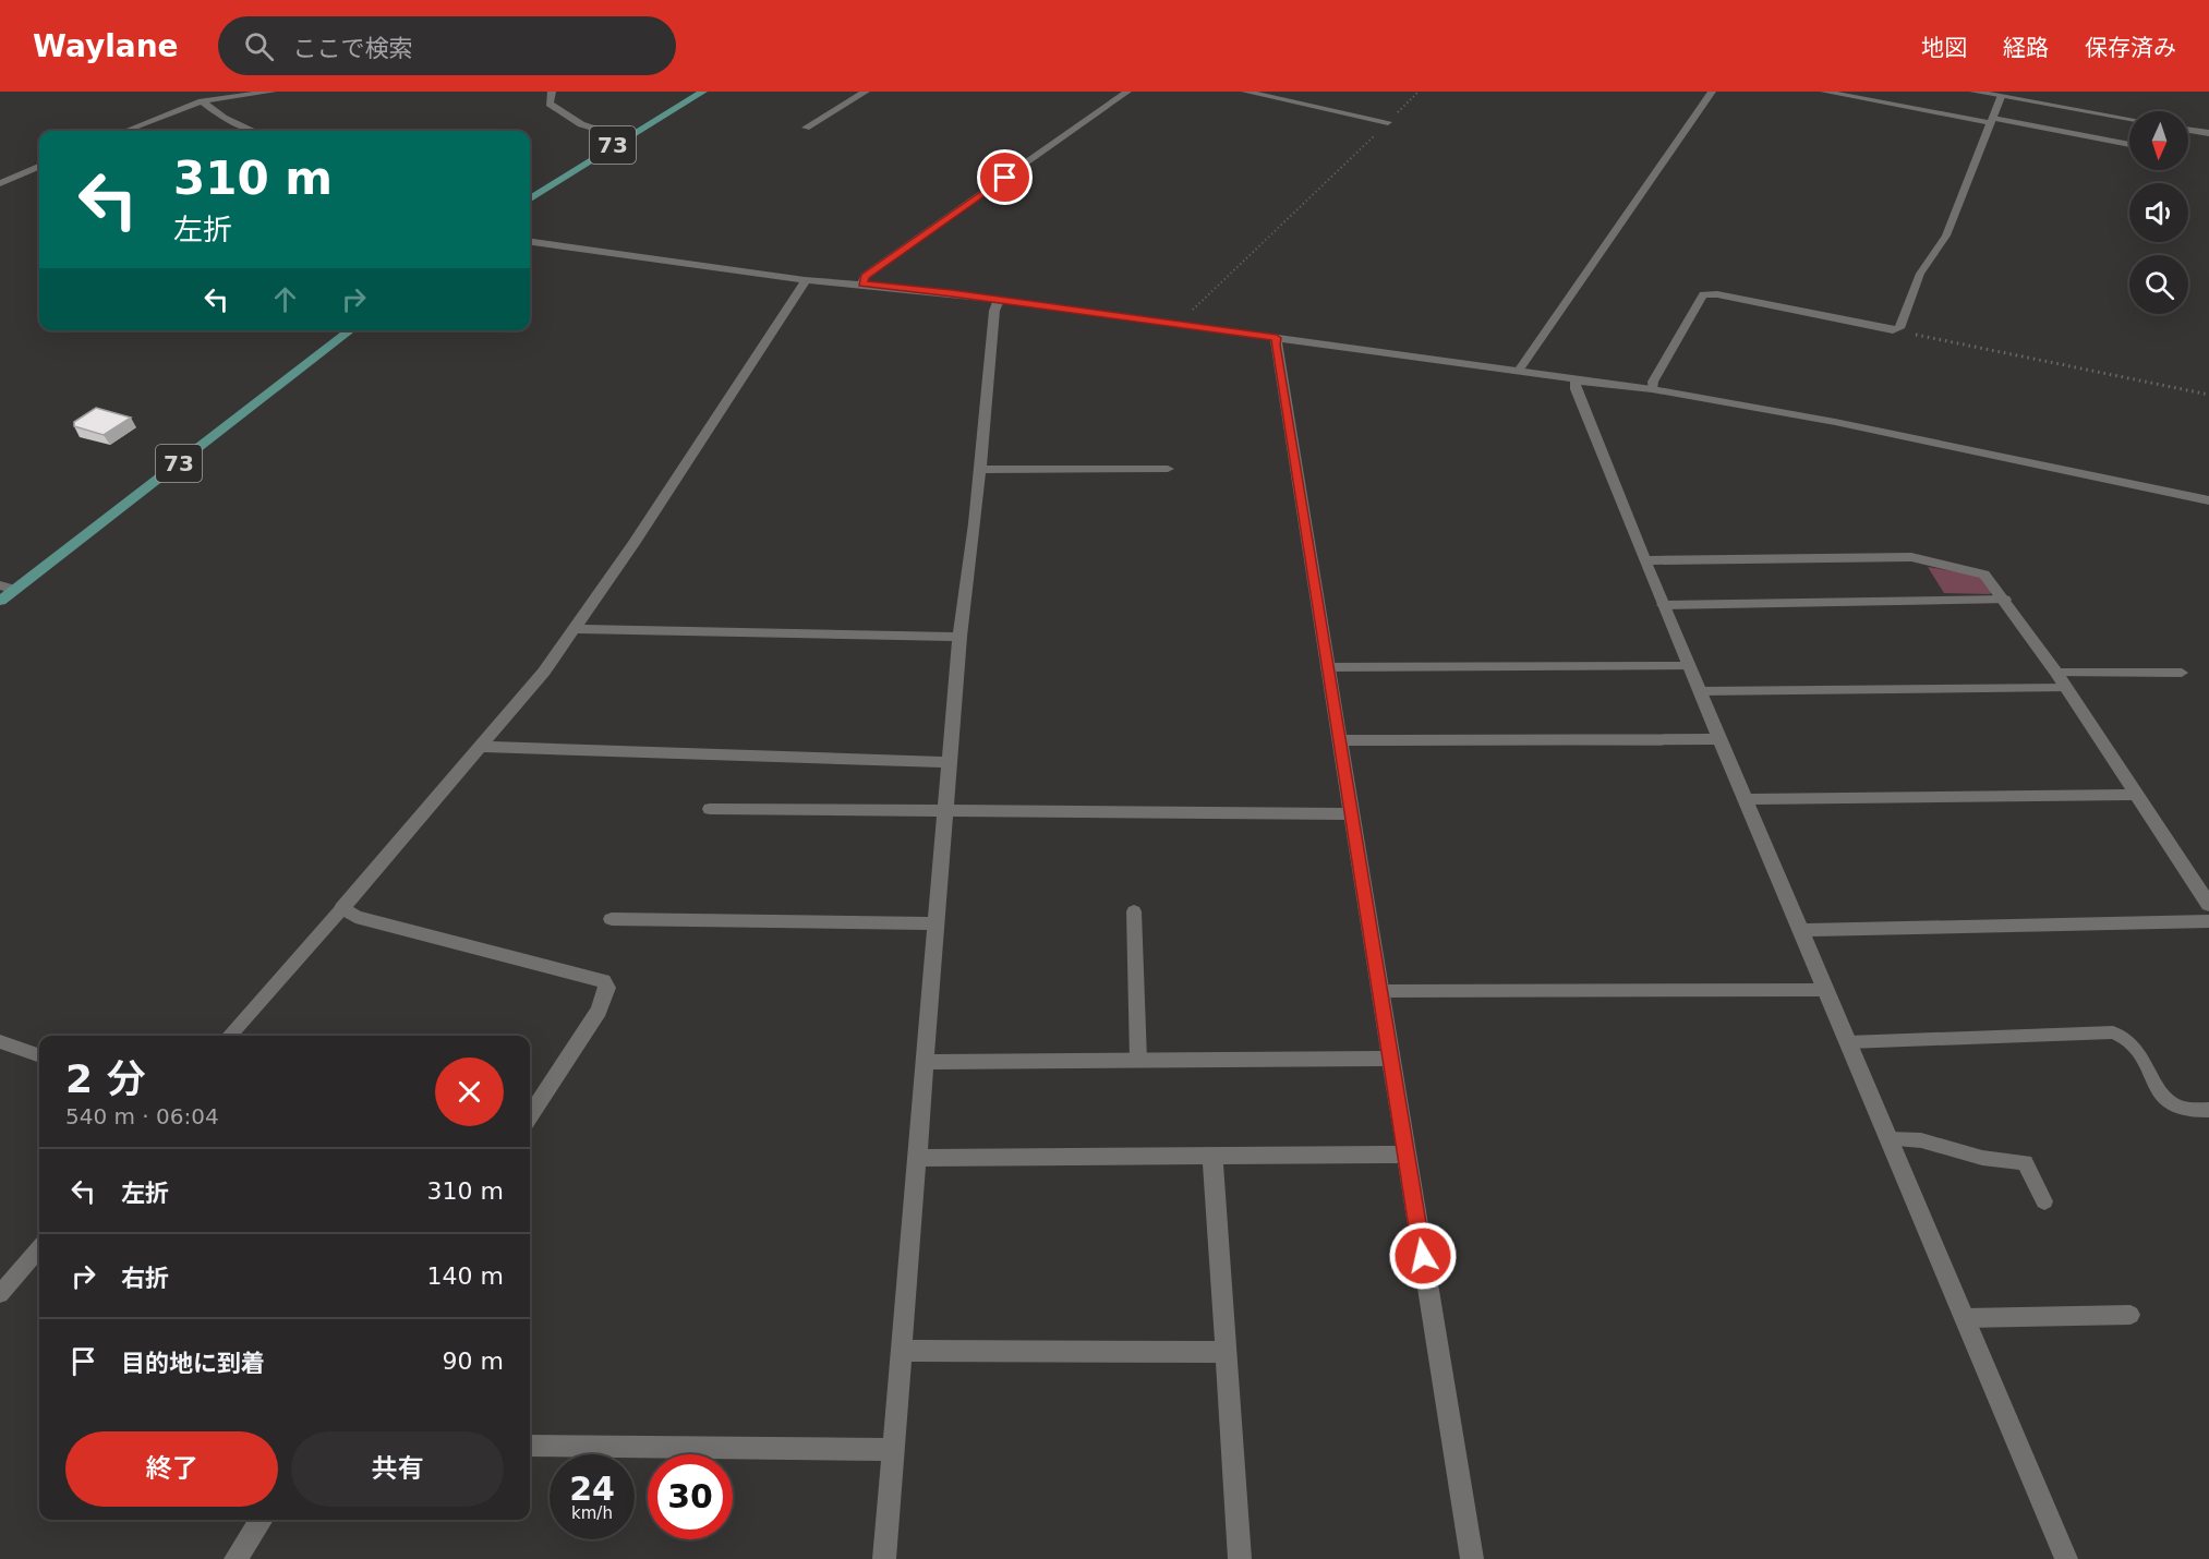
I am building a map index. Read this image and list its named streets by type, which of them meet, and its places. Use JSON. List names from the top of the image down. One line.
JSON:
{"streets":{"main road":["73"]},"north":"bottom","page":{"header":"Waylane","search":"ここで検索","nav":["地図","経路","保存済み"],"turn":["310 m","左折"],"heading":["2 分","540 m · 06:04"],"list":[{"name":"左折","value":"310 m"},{"name":"右折","value":"140 m"},{"name":"目的地に到着","value":"90 m"}],"buttons":["終了","共有"],"speed":"24 km/h","limit":"30"}}
